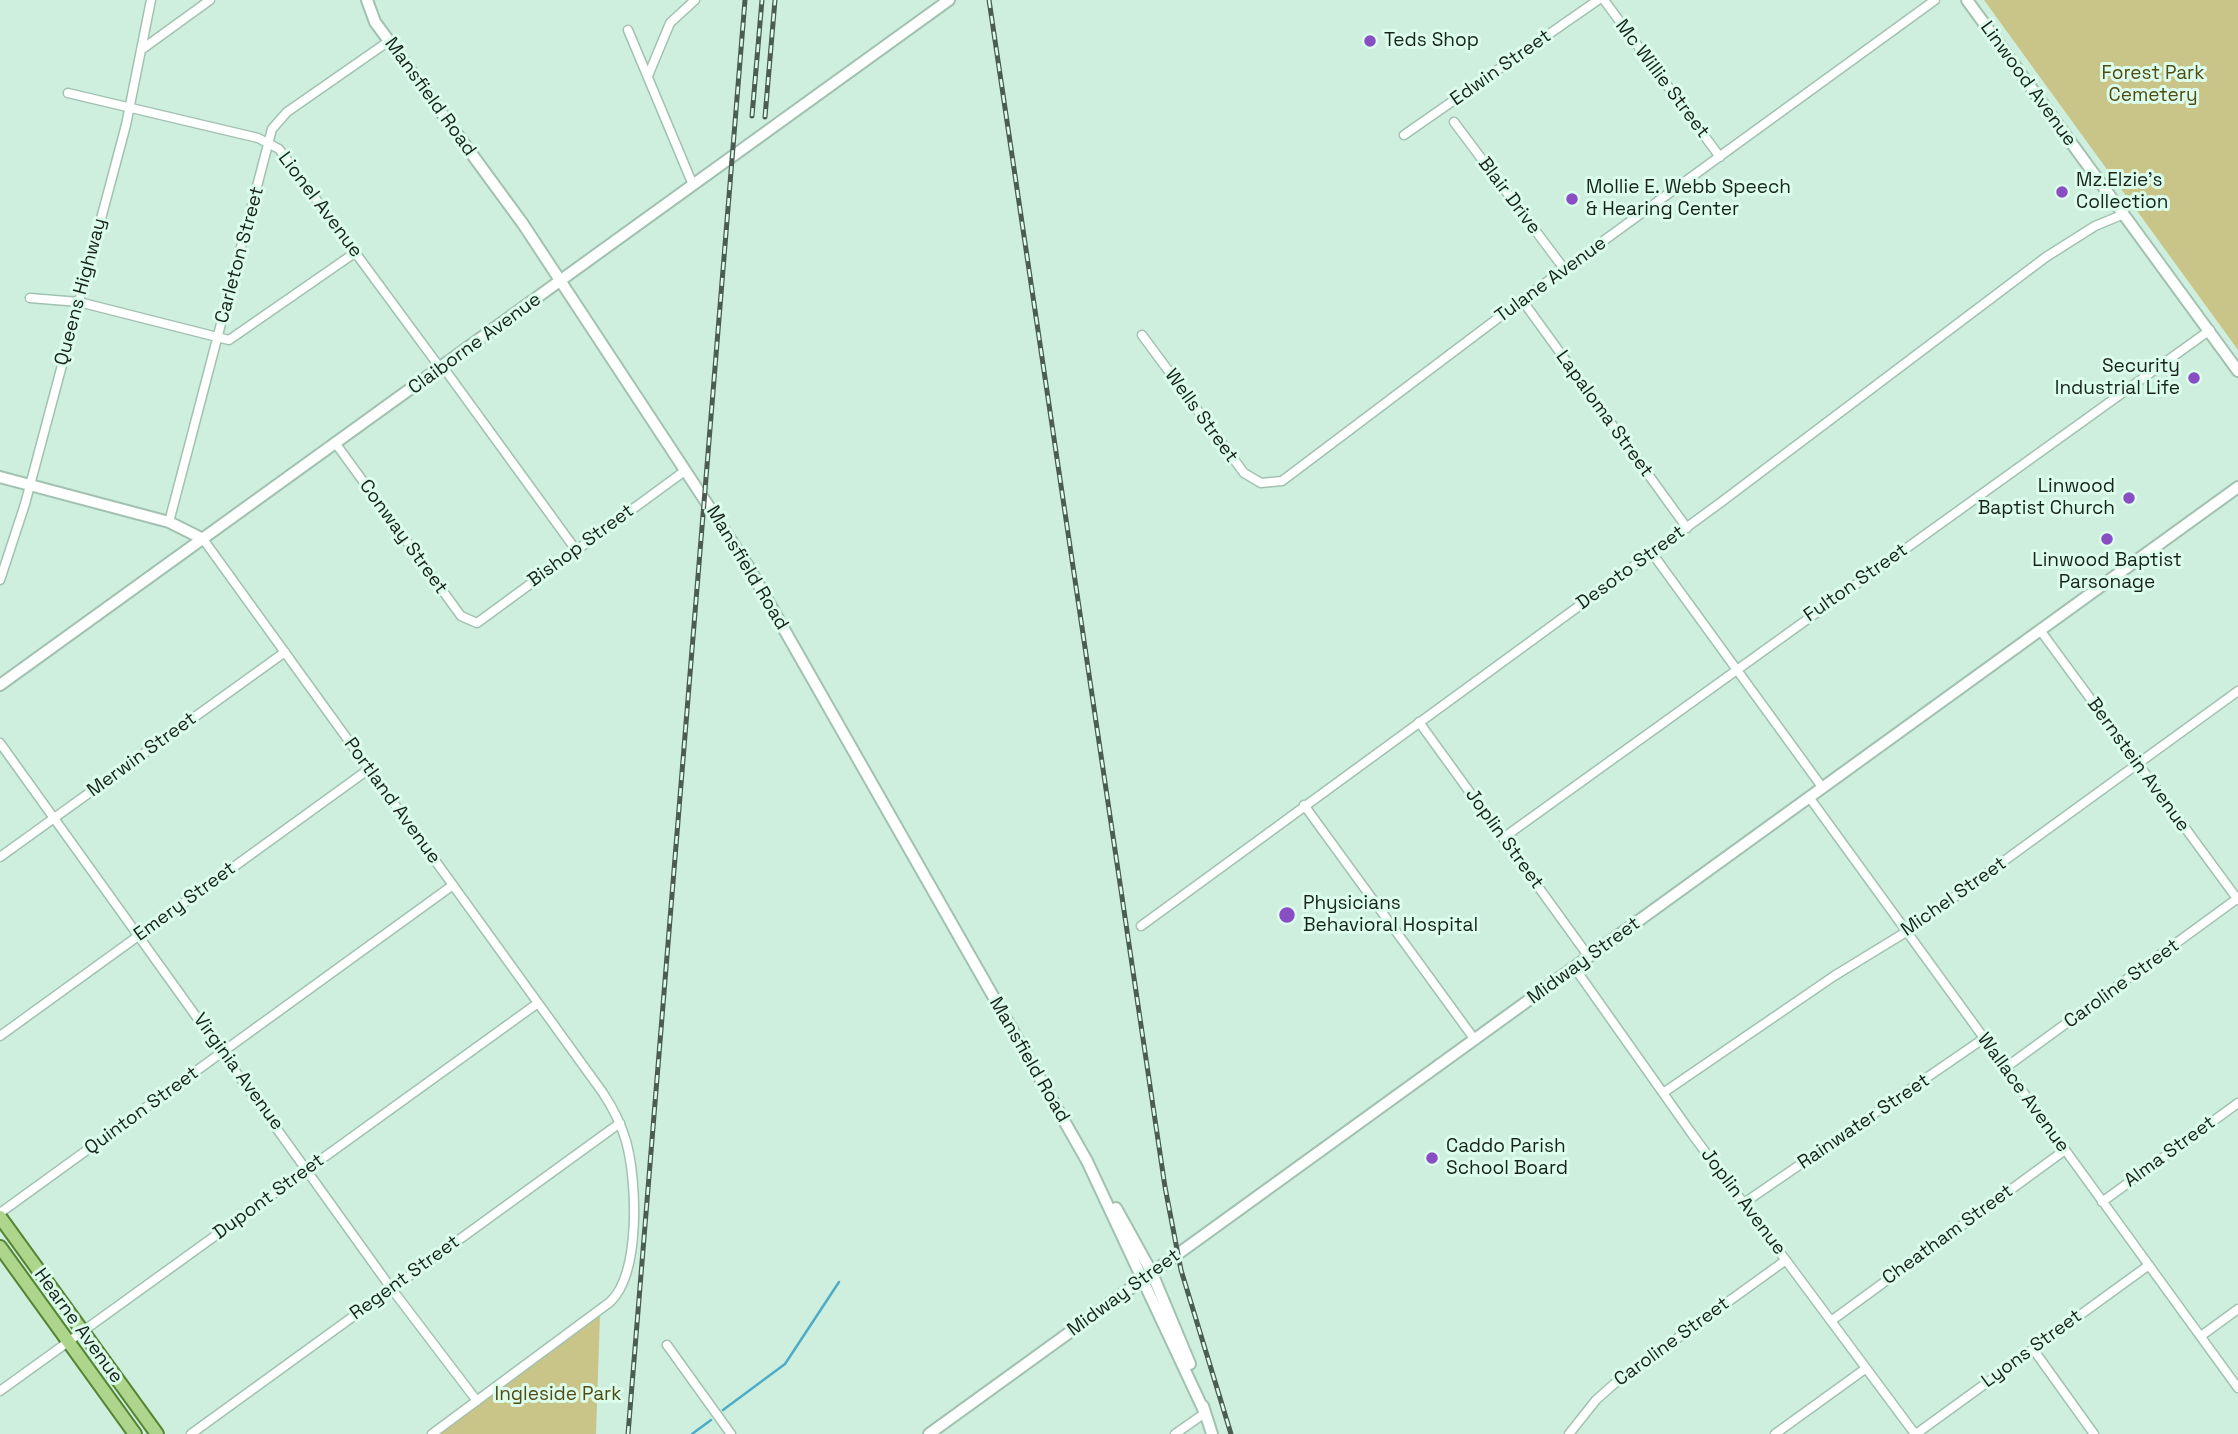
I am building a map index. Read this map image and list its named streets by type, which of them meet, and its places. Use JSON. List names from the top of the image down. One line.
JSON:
{"streets":{"main road":["Hearne Avenue"],"street":["Edwin Street","Mc Willie Street","Linwood Avenue","Mansfield Road","Blair Drive","Lionel Avenue","Carleton Street","Tulane Avenue","Queens Highway","Claiborne Avenue","Lapaloma Street","Wells Street","Conway Street","Bishop Street","Desoto Street","Fulton Street","Merwin Street","Bernstein Avenue","Portland Avenue","Joplin Street","Michel Street","Emery Street","Midway Street","Caroline Street","Virginia Avenue","Wallace Avenue","Quinton Street","Rainwater Street","Alma Street","Dupont Street","Joplin Avenue","Cheatham Street","Regent Street","Lyons Street"]},"crossings":[["Mc Willie Street","Tulane Avenue"],["Linwood Avenue","Desoto Street"],["Linwood Avenue","Fulton Street"],["Mansfield Road","Carleton Street"],["Mansfield Road","Claiborne Avenue"],["Mansfield Road","Bishop Street"],["Mansfield Road","Midway Street"],["Blair Drive","Tulane Avenue"],["Lionel Avenue","Carleton Street"],["Lionel Avenue","Queens Highway"],["Lionel Avenue","Claiborne Avenue"],["Lionel Avenue","Bishop Street"],["Carleton Street","Portland Avenue"],["Tulane Avenue","Lapaloma Street"],["Tulane Avenue","Wells Street"],["Queens Highway","Portland Avenue"],["Claiborne Avenue","Conway Street"],["Claiborne Avenue","Portland Avenue"],["Lapaloma Street","Desoto Street"],["Conway Street","Bishop Street"],["Desoto Street","Joplin Street"],["Fulton Street","Joplin Street"],["Merwin Street","Portland Avenue"],["Merwin Street","Virginia Avenue"],["Bernstein Avenue","Michel Street"],["Bernstein Avenue","Midway Street"],["Bernstein Avenue","Caroline Street"],["Portland Avenue","Emery Street"],["Portland Avenue","Virginia Avenue"],["Portland Avenue","Quinton Street"],["Portland Avenue","Dupont Street"],["Portland Avenue","Regent Street"],["Joplin Street","Midway Street"],["Michel Street","Wallace Avenue"],["Michel Street","Joplin Avenue"],["Emery Street","Virginia Avenue"],["Midway Street","Wallace Avenue"],["Midway Street","Joplin Avenue"],["Caroline Street","Wallace Avenue"],["Caroline Street","Joplin Avenue"],["Virginia Avenue","Quinton Street"],["Virginia Avenue","Dupont Street"],["Virginia Avenue","Regent Street"],["Wallace Avenue","Rainwater Street"],["Wallace Avenue","Alma Street"],["Wallace Avenue","Cheatham Street"],["Wallace Avenue","Lyons Street"],["Quinton Street","Hearne Avenue"],["Rainwater Street","Joplin Avenue"],["Dupont Street","Hearne Avenue"],["Joplin Avenue","Cheatham Street"],["Joplin Avenue","Lyons Street"]],"parks":["Forest Park Cemetery","Ingleside Park"],"places":["Teds Shop","Mz.Elzie's Collection","Mollie E. Webb Speech & Hearing Center","Security Industrial Life","Linwood Baptist Church","Linwood Baptist Parsonage","Physicians Behavioral Hospital","Caddo Parish School Board"]}
